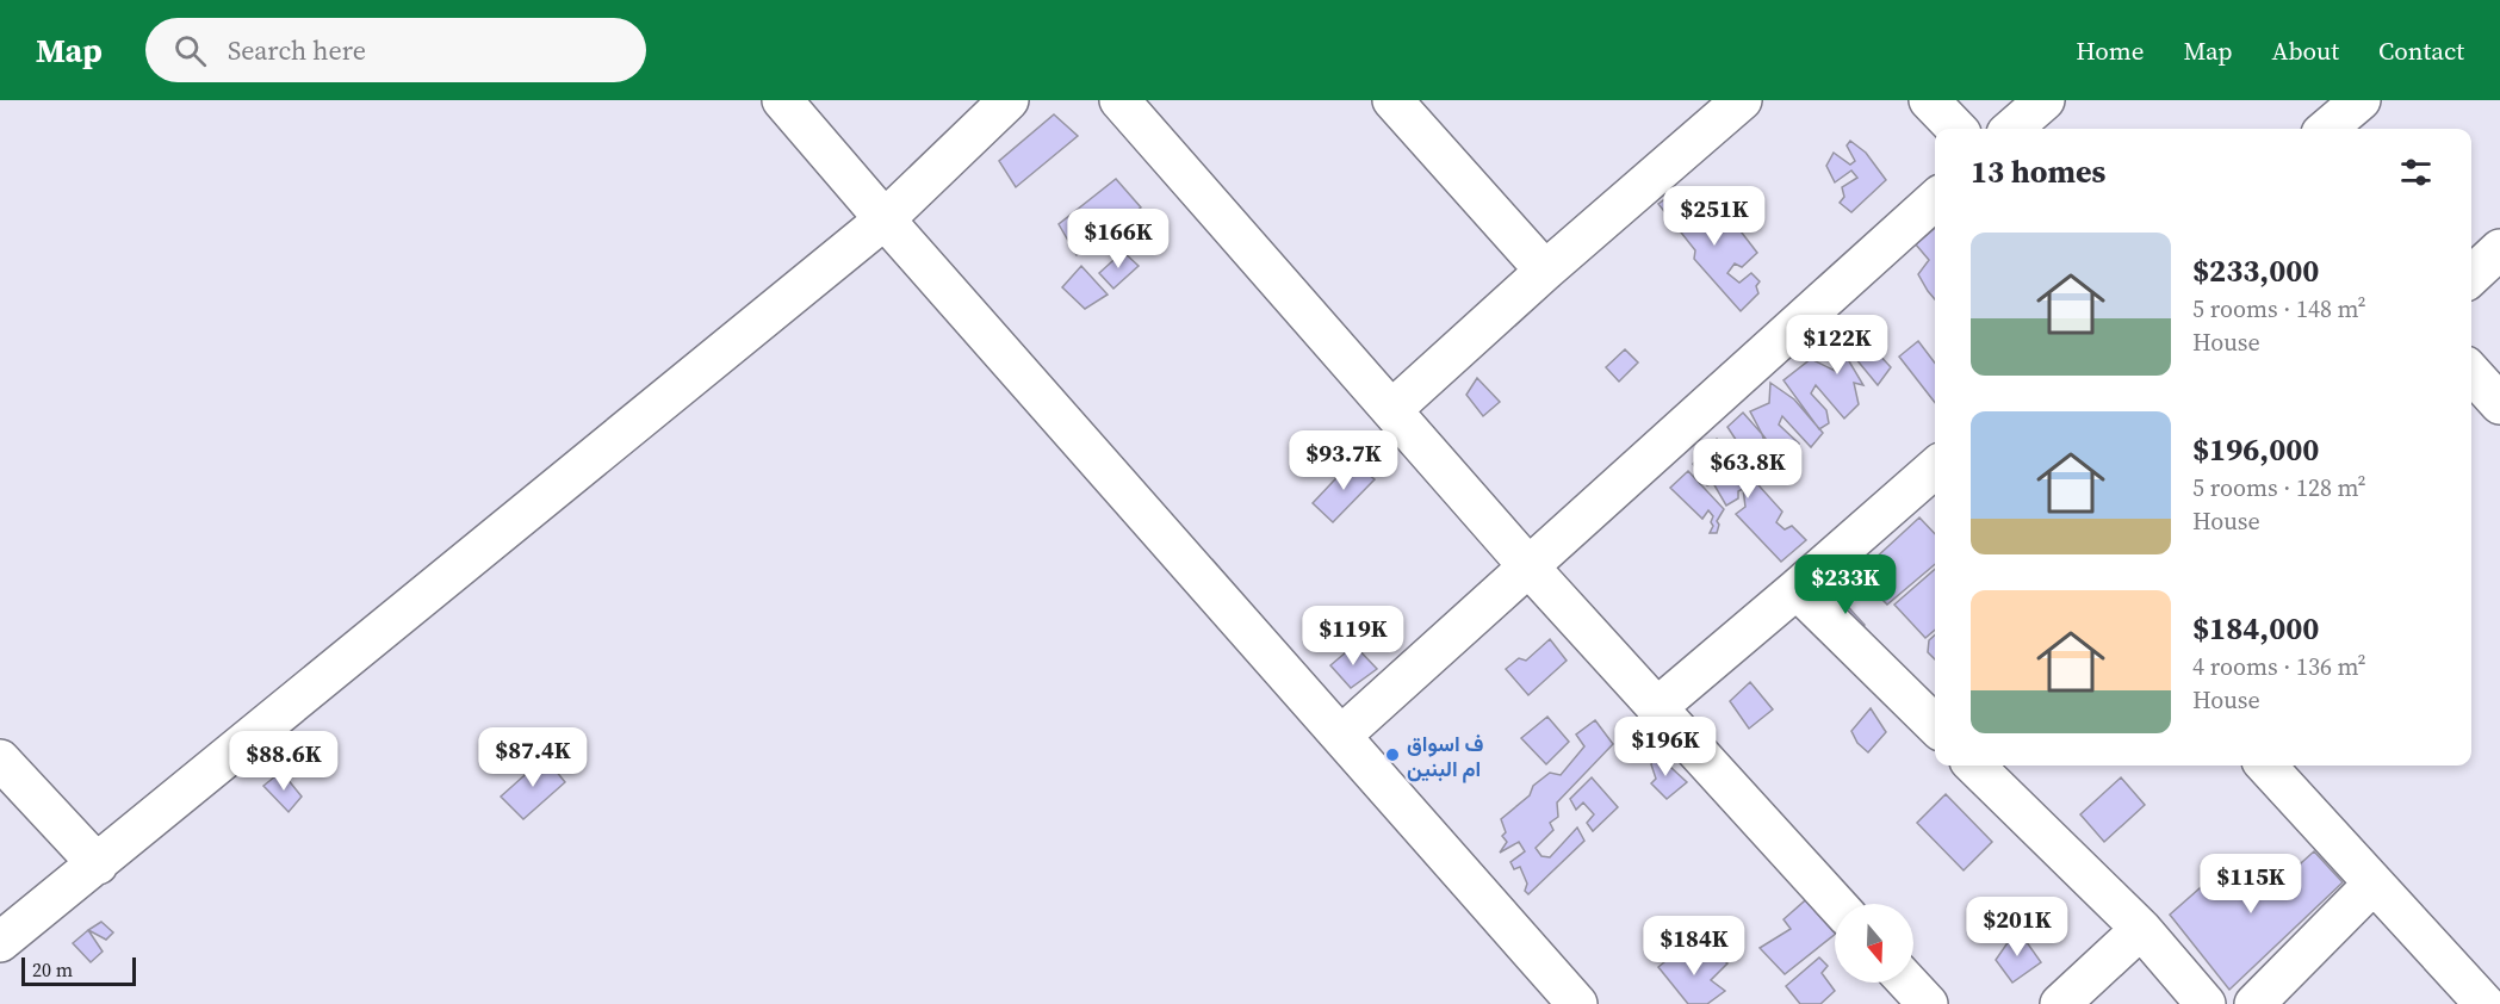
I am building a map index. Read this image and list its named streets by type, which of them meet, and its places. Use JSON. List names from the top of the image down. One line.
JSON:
{"places":["ف اسواق ام البنين"],"scale_bar":"20 m","north":"bottom","page":{"header":"Map","search":"Search here","nav":["Home","Map","About","Contact"],"heading":"13 homes","price":["$251K","$166K","$122K","$93.7K","$63.8K","$233K","$119K","$196K","$87.4K","$88.6K","$115K","$201K","$184K"],"list":[{"name":"$233,000","note":"5 rooms · 148 m² · House"},{"name":"$196,000","note":"5 rooms · 128 m² · House"},{"name":"$184,000","note":"4 rooms · 136 m² · House"}],"scale":"20 m"}}
